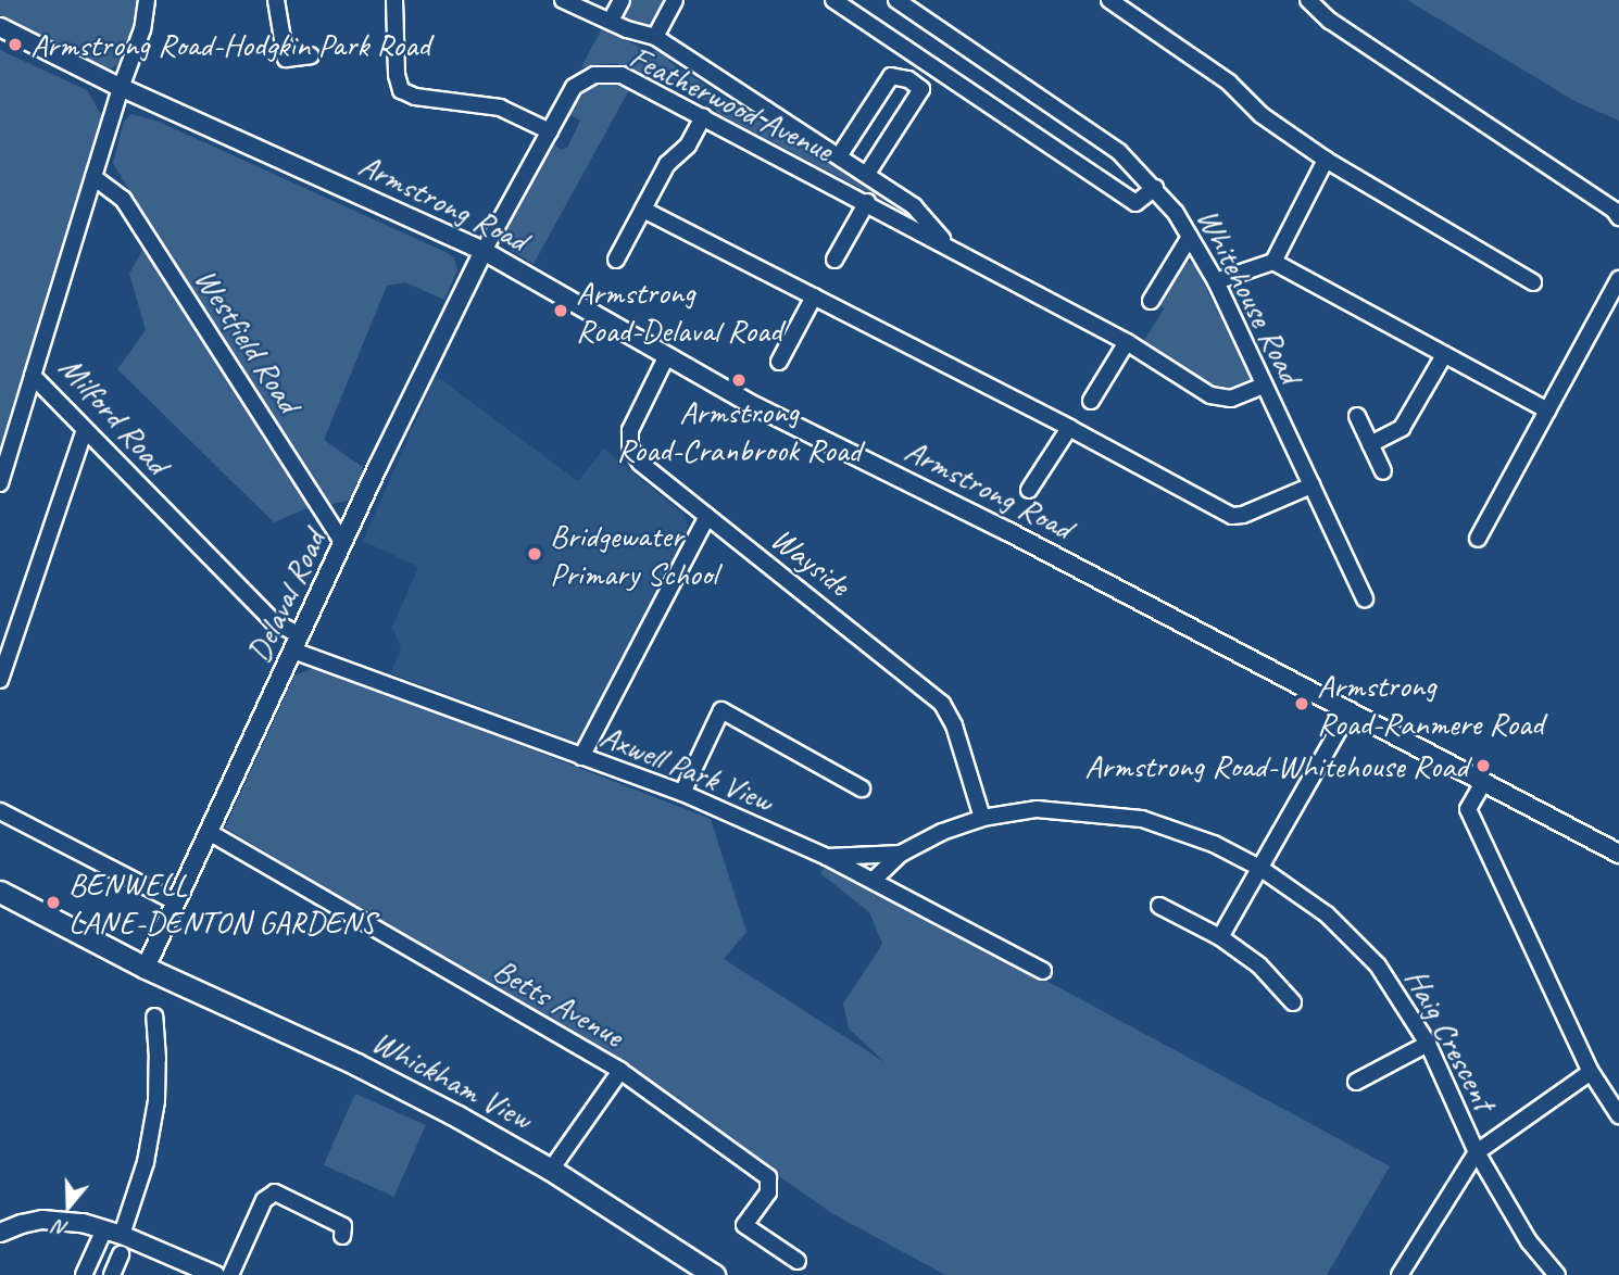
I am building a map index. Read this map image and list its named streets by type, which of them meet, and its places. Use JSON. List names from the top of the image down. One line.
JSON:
{"streets":{"main road":["Whickham View"],"street":["Featherwood Avenue","Armstrong Road","Whitehouse Road","Westfield Road","Milford Road","Wayside","Delaval Road","Axwell Park View","Betts Avenue","Haig Crescent"]},"crossings":[["Featherwood Avenue","Armstrong Road"],["Featherwood Avenue","Whitehouse Road"],["Featherwood Avenue","Delaval Road"],["Armstrong Road","Milford Road"],["Armstrong Road","Wayside"],["Armstrong Road","Delaval Road"],["Westfield Road","Milford Road"],["Westfield Road","Delaval Road"],["Milford Road","Delaval Road"],["Milford Road","Axwell Park View"],["Wayside","Haig Crescent"],["Delaval Road","Axwell Park View"],["Delaval Road","Betts Avenue"],["Delaval Road","Whickham View"],["Axwell Park View","Haig Crescent"]],"places":["Armstrong Road-Hodgkin Park Road","Armstrong Road-Delaval Road","Armstrong Road-Cranbrook Road","Bridgewater Primary School","Armstrong Road-Ranmere Road","Armstrong Road-Whitehouse Road","BENWELL LANE-DENTON GARDENS"],"north":"bottom"}
